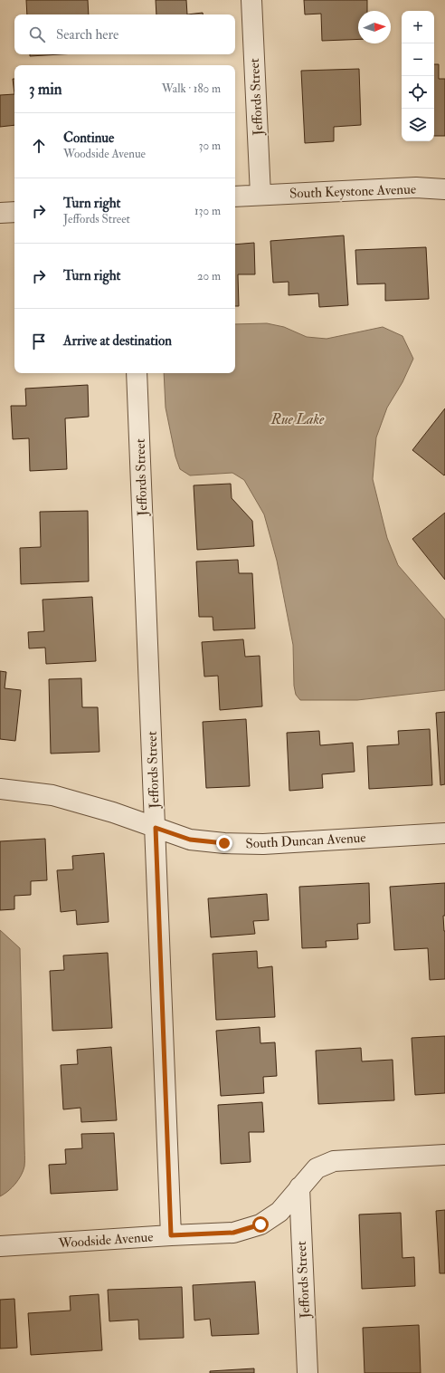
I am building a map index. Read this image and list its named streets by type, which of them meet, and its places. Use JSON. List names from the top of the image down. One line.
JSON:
{"streets":{"street":["Jeffords Street","South Keystone Avenue","South Duncan Avenue","Woodside Avenue"]},"crossings":[["Jeffords Street","South Keystone Avenue"],["Jeffords Street","South Duncan Avenue"],["Jeffords Street","Woodside Avenue"]],"water":["Rue Lake"],"north":"right","page":{"map_buttons":["+","−"],"search":"Search here","heading":["3 min","Walk · 180 m"],"list":[["Continue","Woodside Avenue","30 m"],["Turn right","Jeffords Street","130 m"],["Turn right","20 m"],"Arrive at destination"]}}
